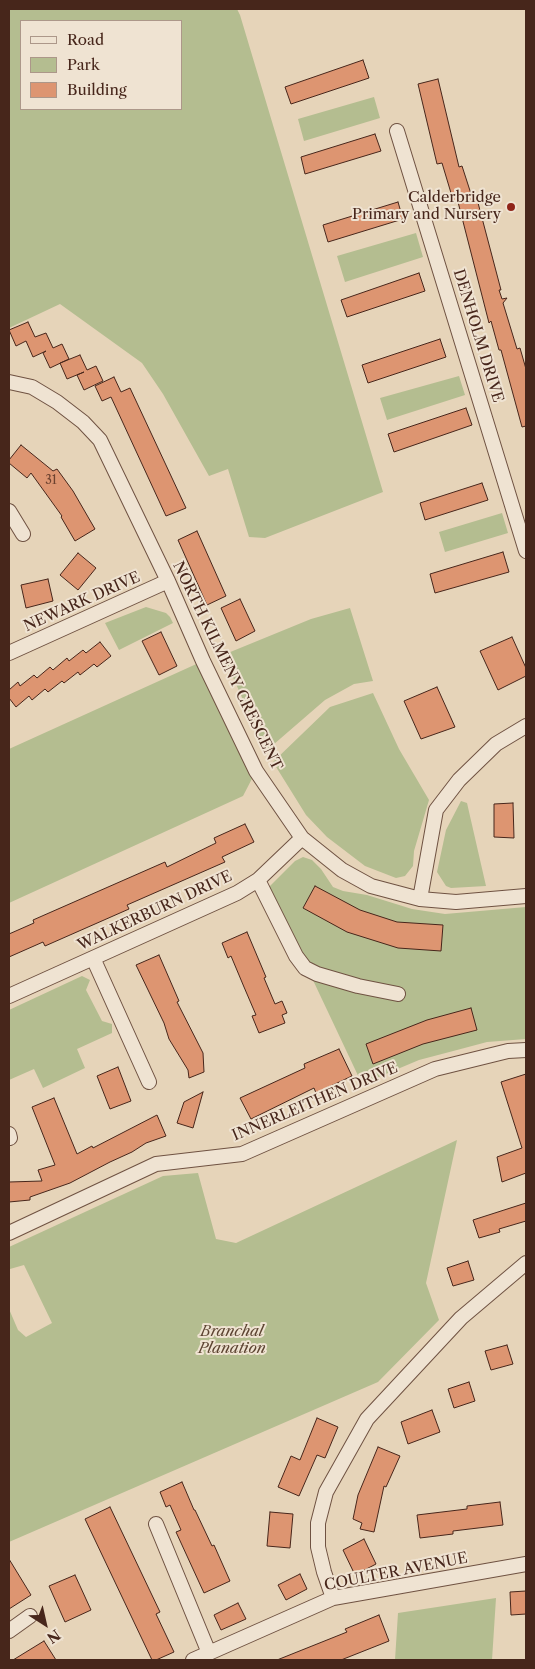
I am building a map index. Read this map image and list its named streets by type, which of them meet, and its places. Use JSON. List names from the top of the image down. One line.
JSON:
{"streets":{"street":["DENHOLM DRIVE","NEWARK DRIVE","NORTH KILMENY CRESCENT","WALKERBURN DRIVE","INNERLEITHEN DRIVE","COULTER AVENUE"]},"crossings":[["NEWARK DRIVE","NORTH KILMENY CRESCENT"],["NORTH KILMENY CRESCENT","WALKERBURN DRIVE"]],"parks":["Branchal Planation"],"places":["Calderbridge Primary and Nursery"],"house_numbers":["31"],"legend":["Road","Park","Building"],"north":"bottom right"}
